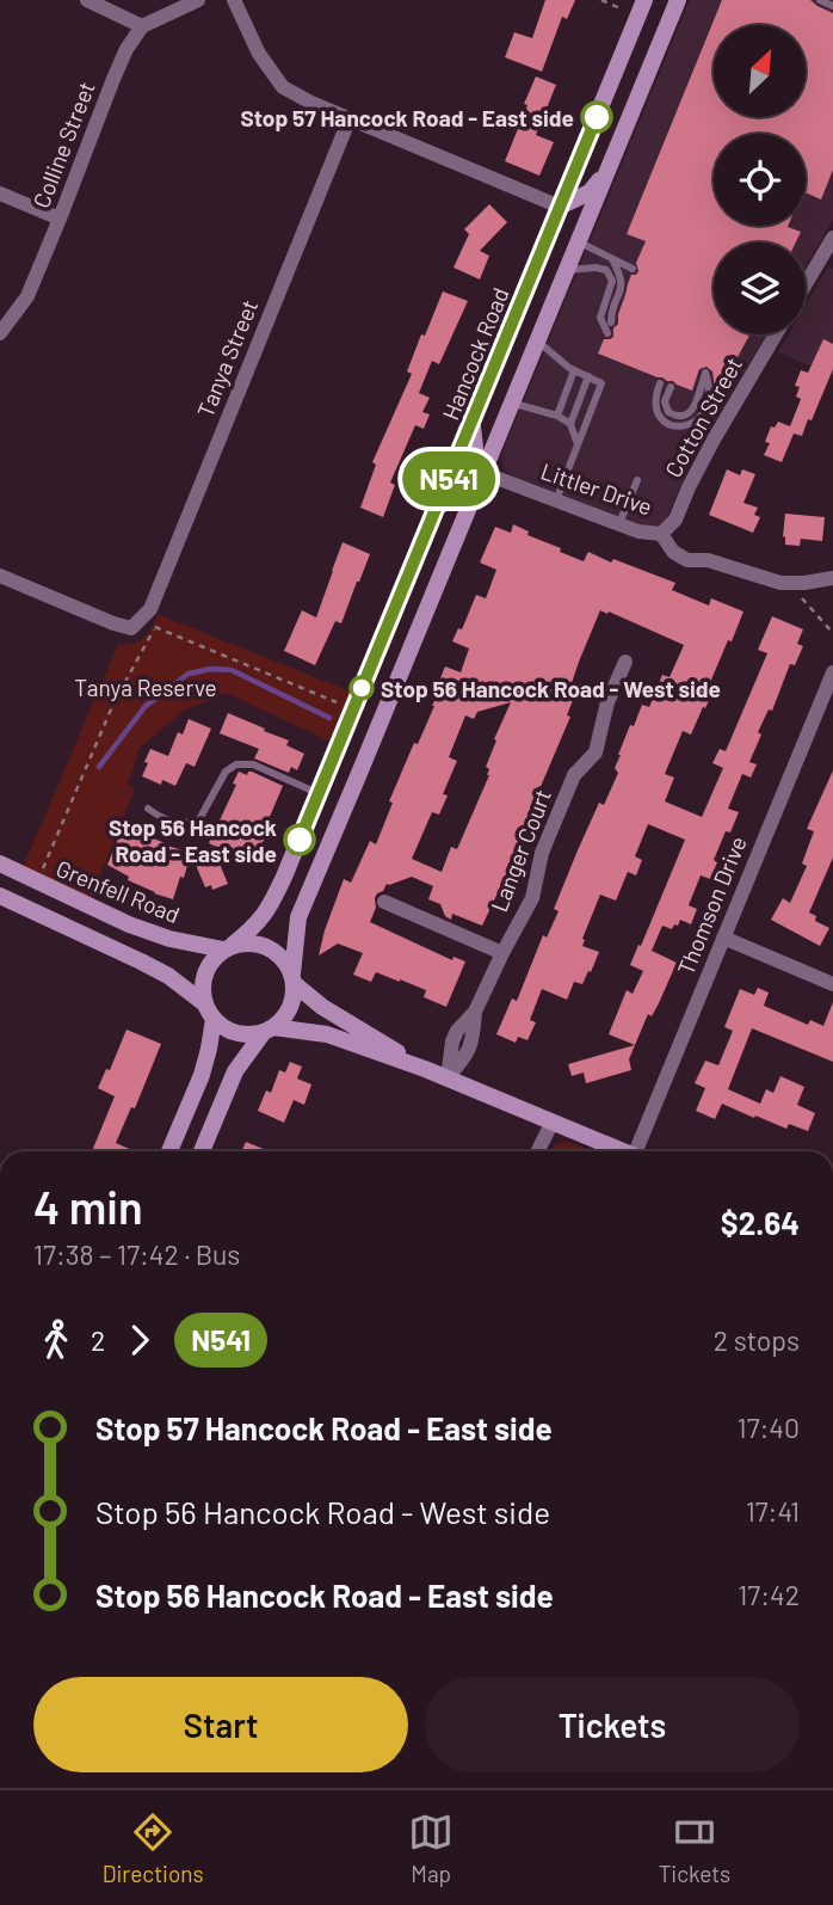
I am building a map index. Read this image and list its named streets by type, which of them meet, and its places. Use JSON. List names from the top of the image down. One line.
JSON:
{"streets":{"main road":["Hancock Road","Grenfell Road"],"street":["Colline Street","Tanya Street","Cotton Street","Littler Drive","Langer Court","Thomson Drive"]},"crossings":[["Hancock Road","Grenfell Road"],["Cotton Street","Littler Drive"]],"parks":["Tanya Reserve"],"places":["Stop 57 Hancock Road - East side","Stop 56 Hancock Road - West side","Stop 56 Hancock Road - East side"],"lines":["bus line N541"],"north":"top right","page":{"on_map":"N541","heading":["4 min","17:38 – 17:42 · Bus","$2.64"],"legs":["2","N541","2 stops"],"list":[{"name":"Stop 57 Hancock Road - East side","value":"17:40"},{"name":"Stop 56 Hancock Road - West side","value":"17:41"},{"name":"Stop 56 Hancock Road - East side","value":"17:42"}],"buttons":["Start","Tickets"],"tabs":["Directions","Map","Tickets"]}}
